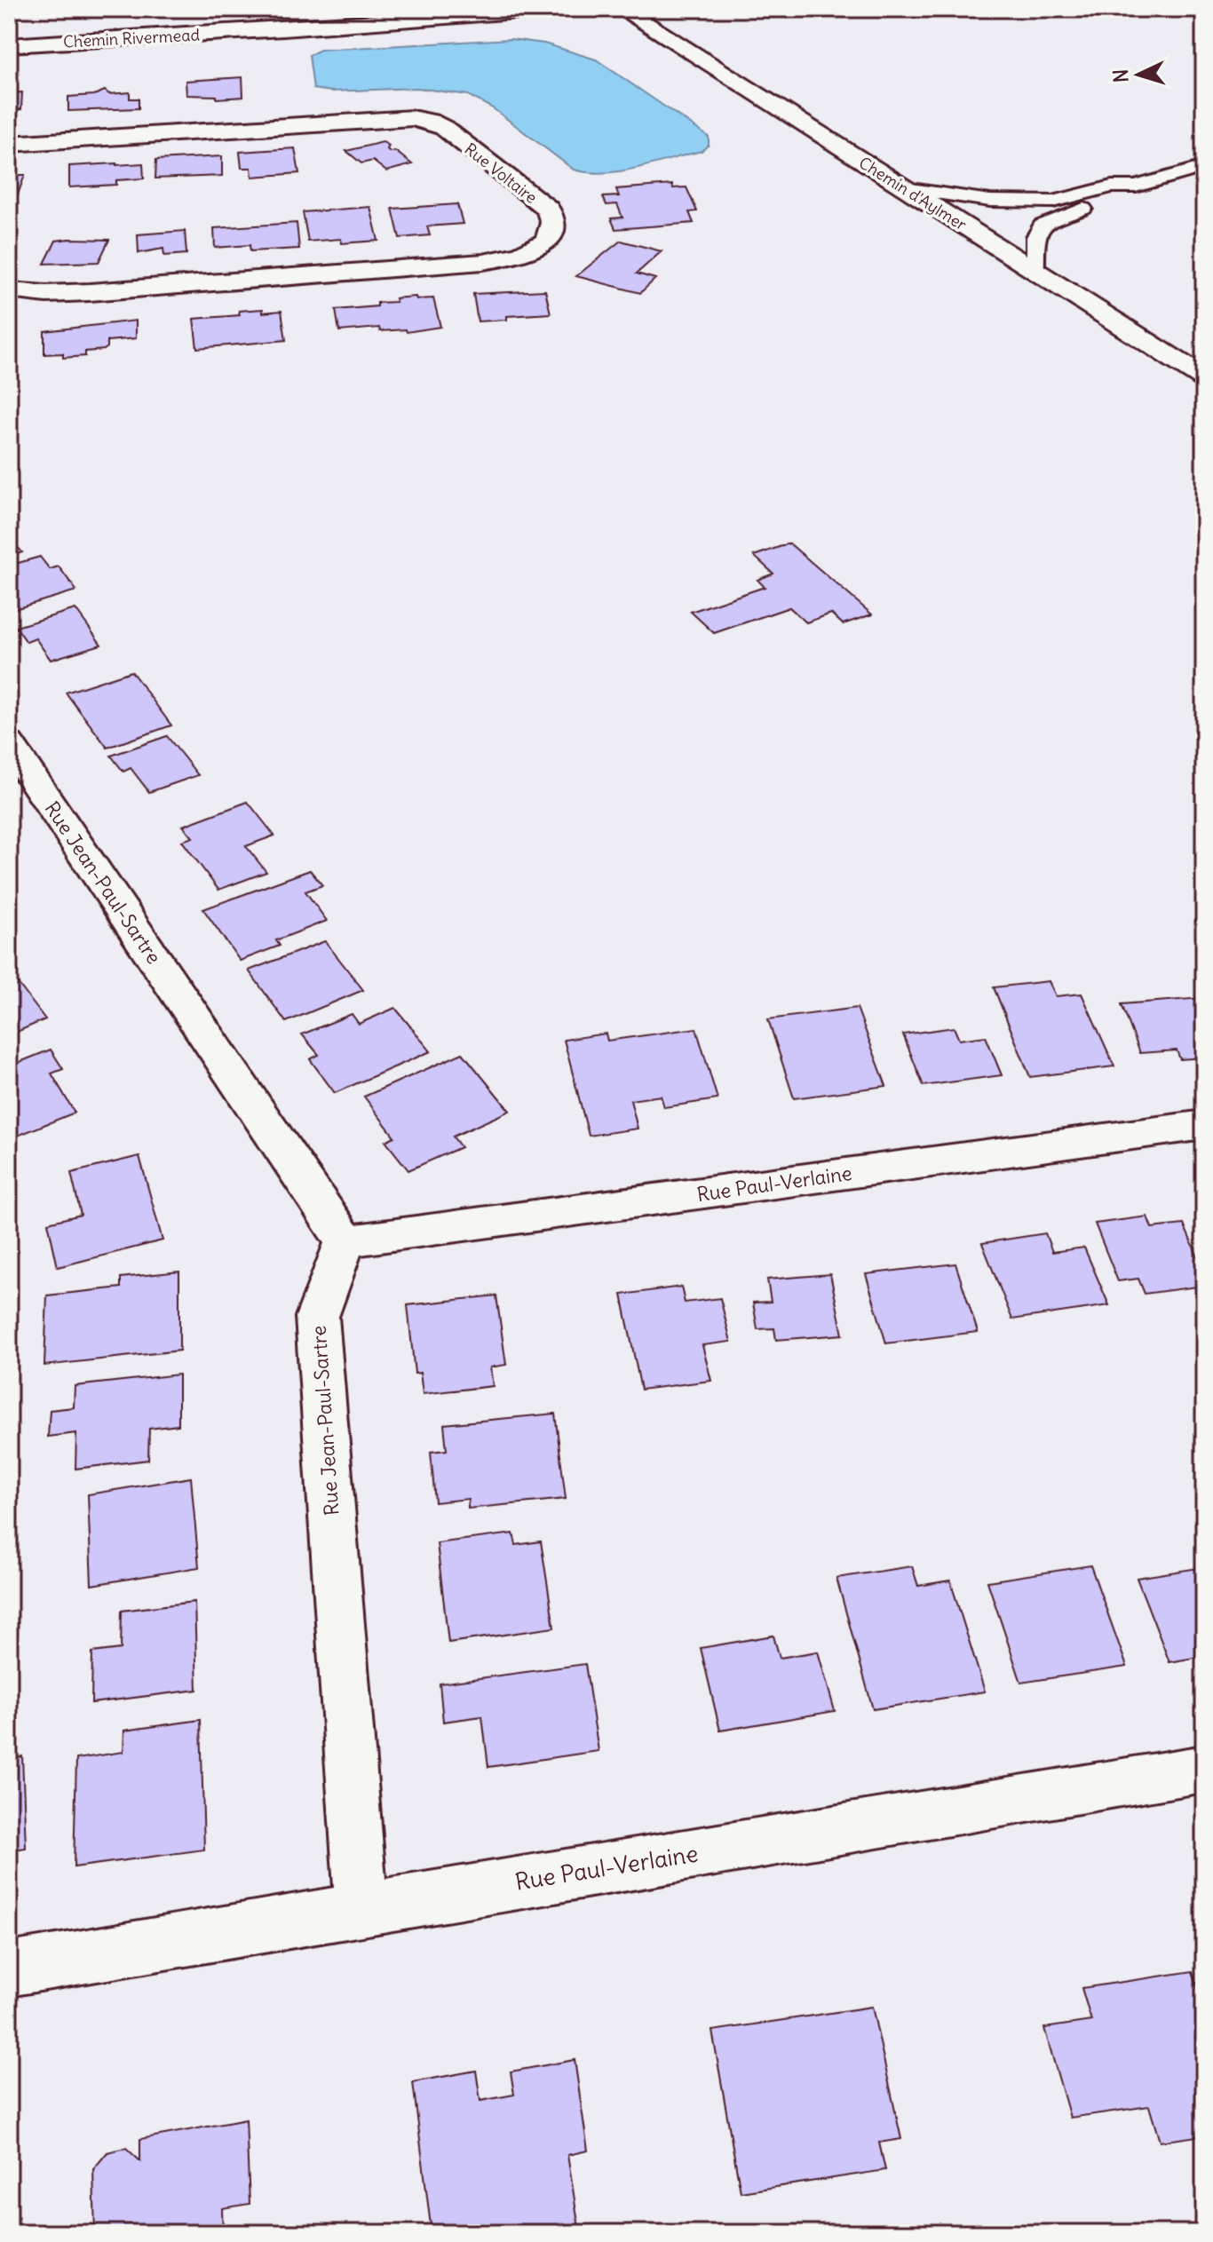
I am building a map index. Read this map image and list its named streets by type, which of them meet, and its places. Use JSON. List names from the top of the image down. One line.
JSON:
{"streets":{"street":["Chemin Rivermead","Rue Voltaire","Chemin d'Aylmer","Rue Jean-Paul-Sartre","Rue Paul-Verlaine"]},"crossings":[["Rue Jean-Paul-Sartre","Rue Paul-Verlaine"]],"north":"left"}
